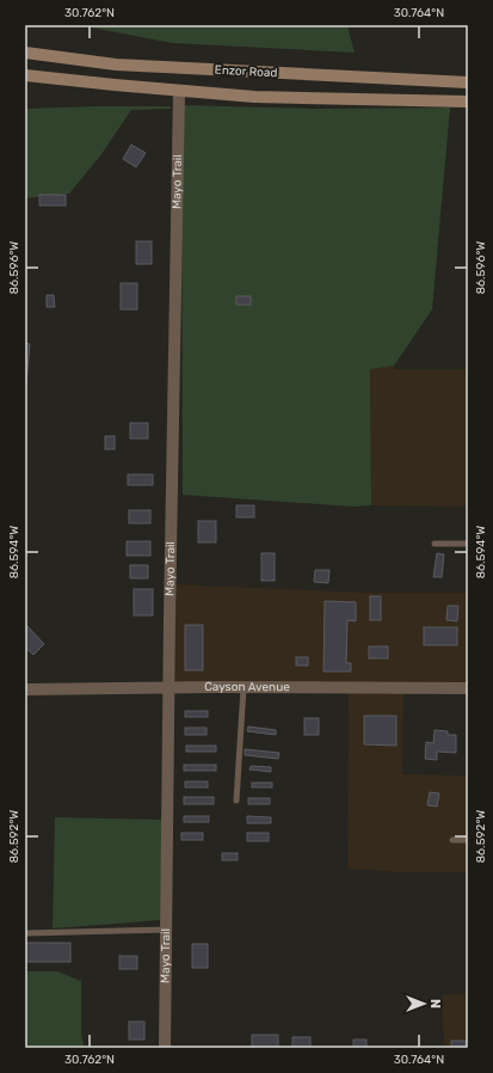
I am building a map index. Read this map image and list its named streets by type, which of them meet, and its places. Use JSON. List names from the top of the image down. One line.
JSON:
{"streets":{"main road":["Enzor Road"],"street":["Mayo Trail","Cayson Avenue"]},"crossings":[["Enzor Road","Mayo Trail"],["Mayo Trail","Cayson Avenue"]],"north":"right","coordinates":["30.762°N","30.764°N","86.596°W","86.594°W","86.592°W"]}
